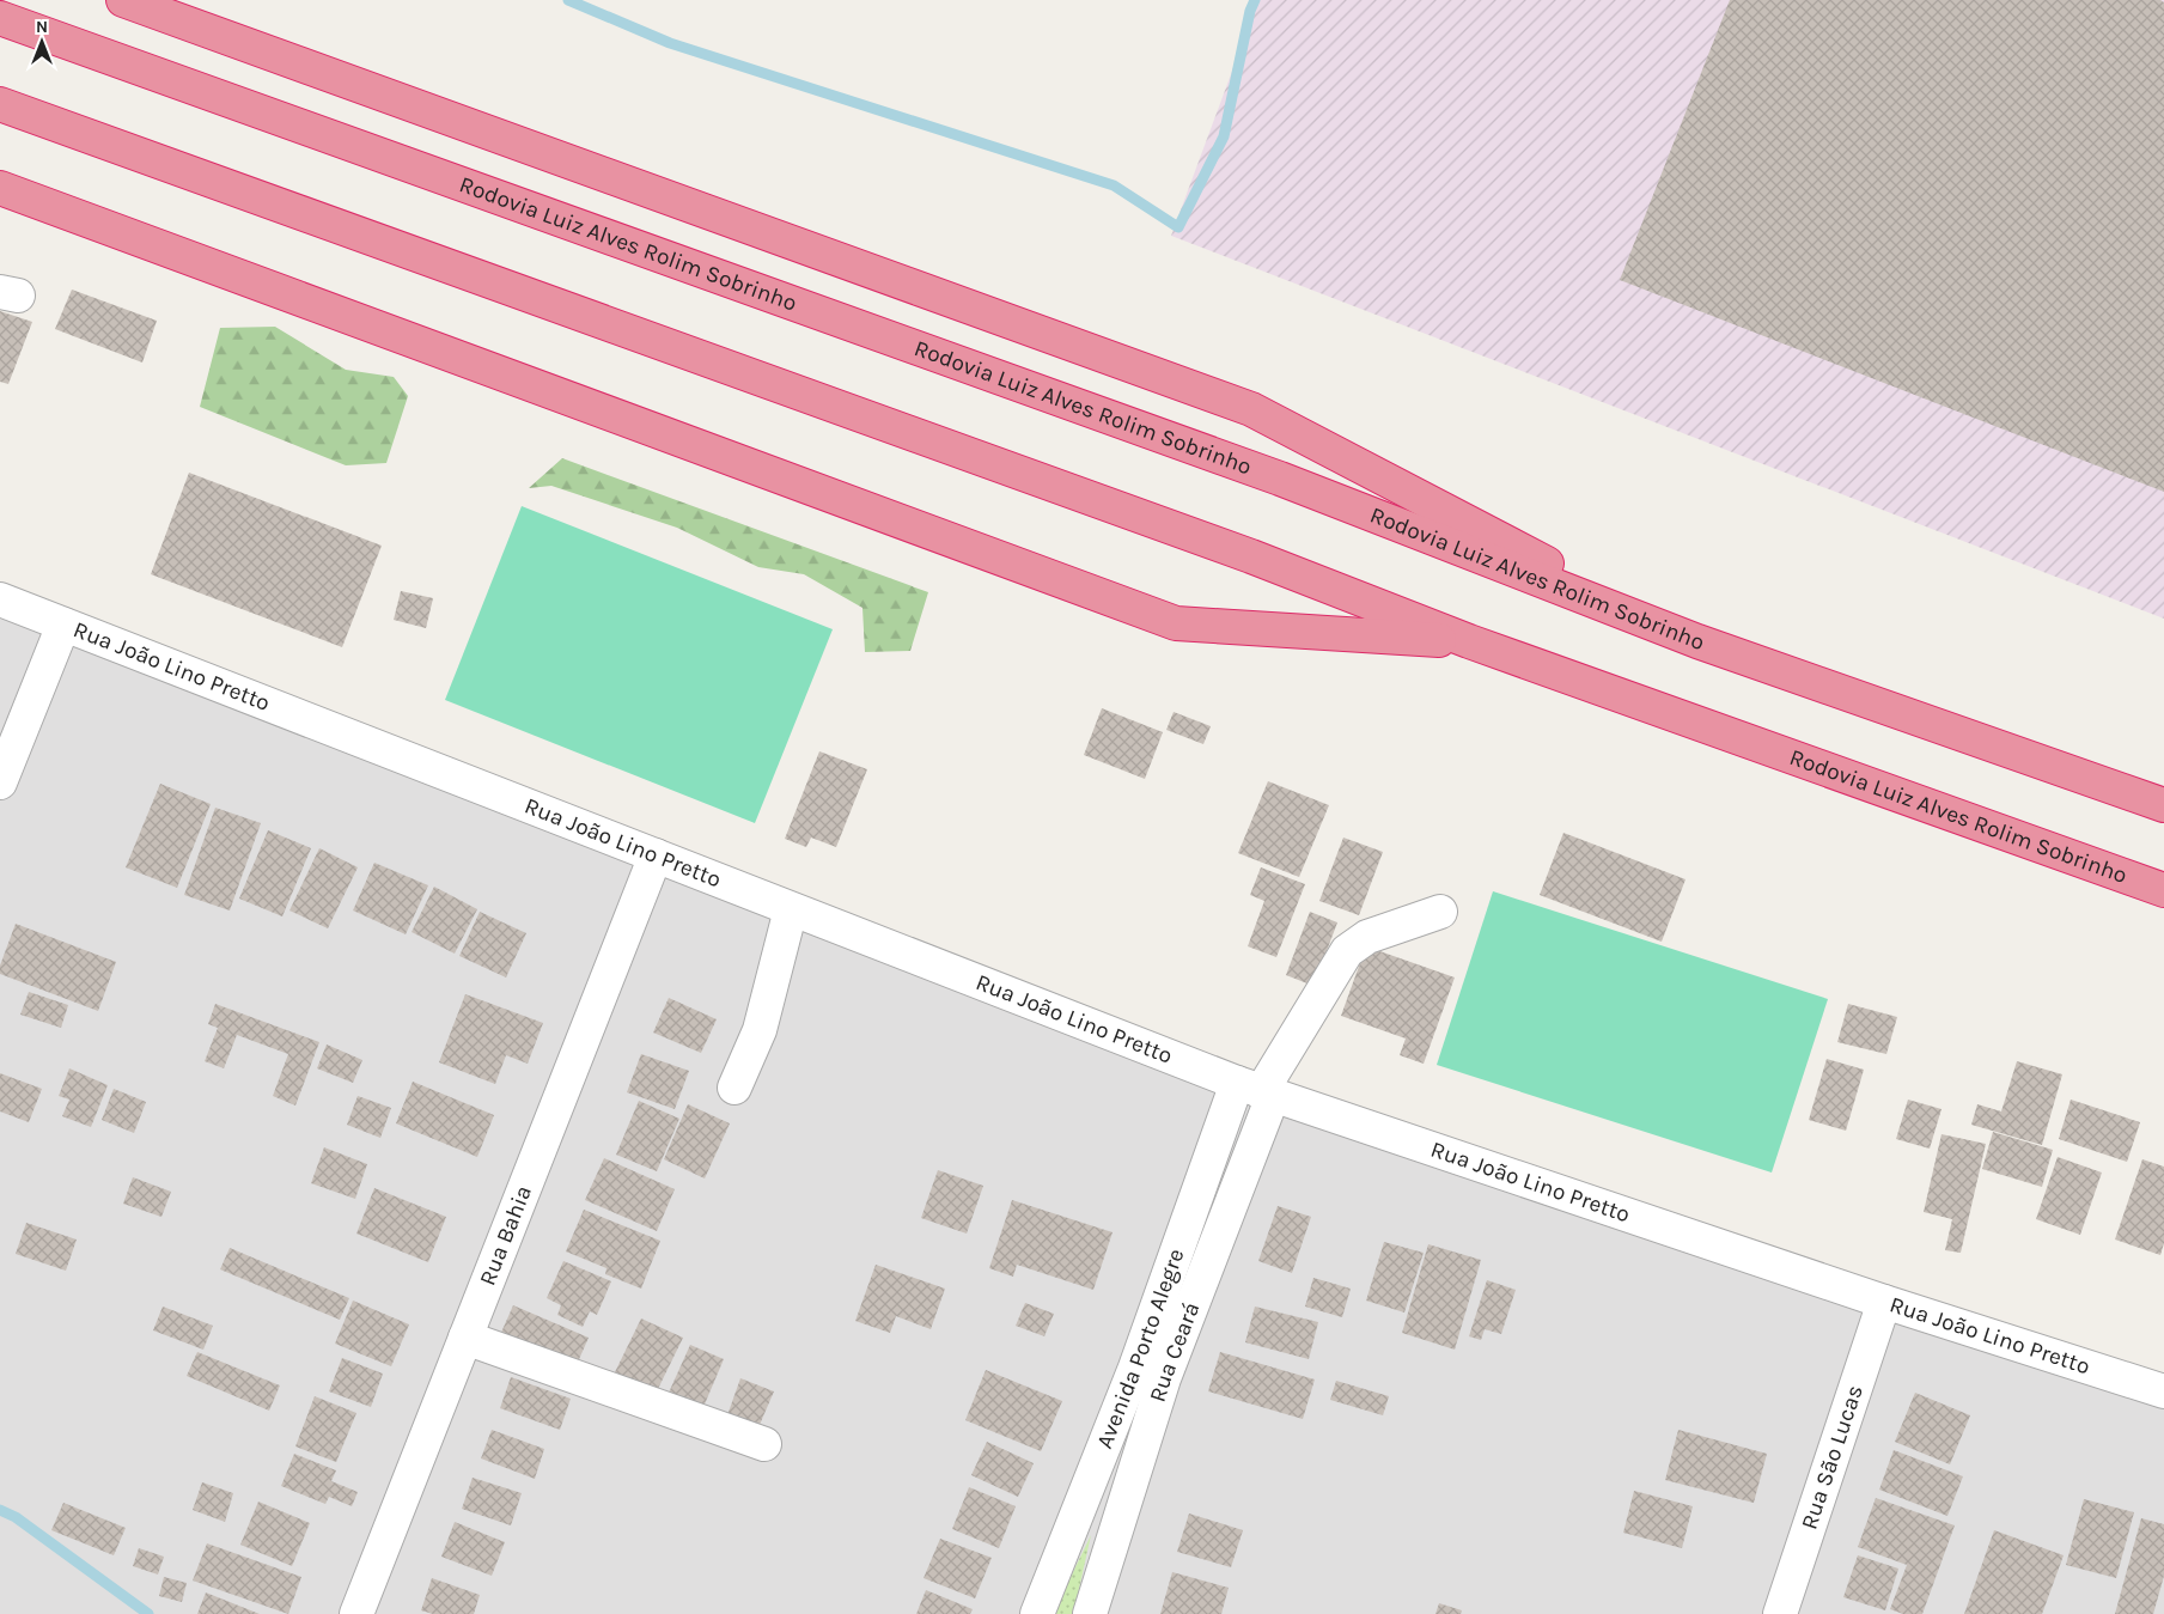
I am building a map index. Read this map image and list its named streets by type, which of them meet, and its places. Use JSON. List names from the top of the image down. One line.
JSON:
{"streets":{"highway":["Rodovia Luiz Alves Rolim Sobrinho"],"street":["Rua João Lino Pretto","Rua Bahia","Avenida Porto Alegre","Rua Ceará","Rua São Lucas"]},"crossings":[["Rua João Lino Pretto","Rua Bahia"],["Rua João Lino Pretto","Rua Ceará"],["Rua João Lino Pretto","Rua São Lucas"],["Avenida Porto Alegre","Rua Ceará"]],"north":"top"}
